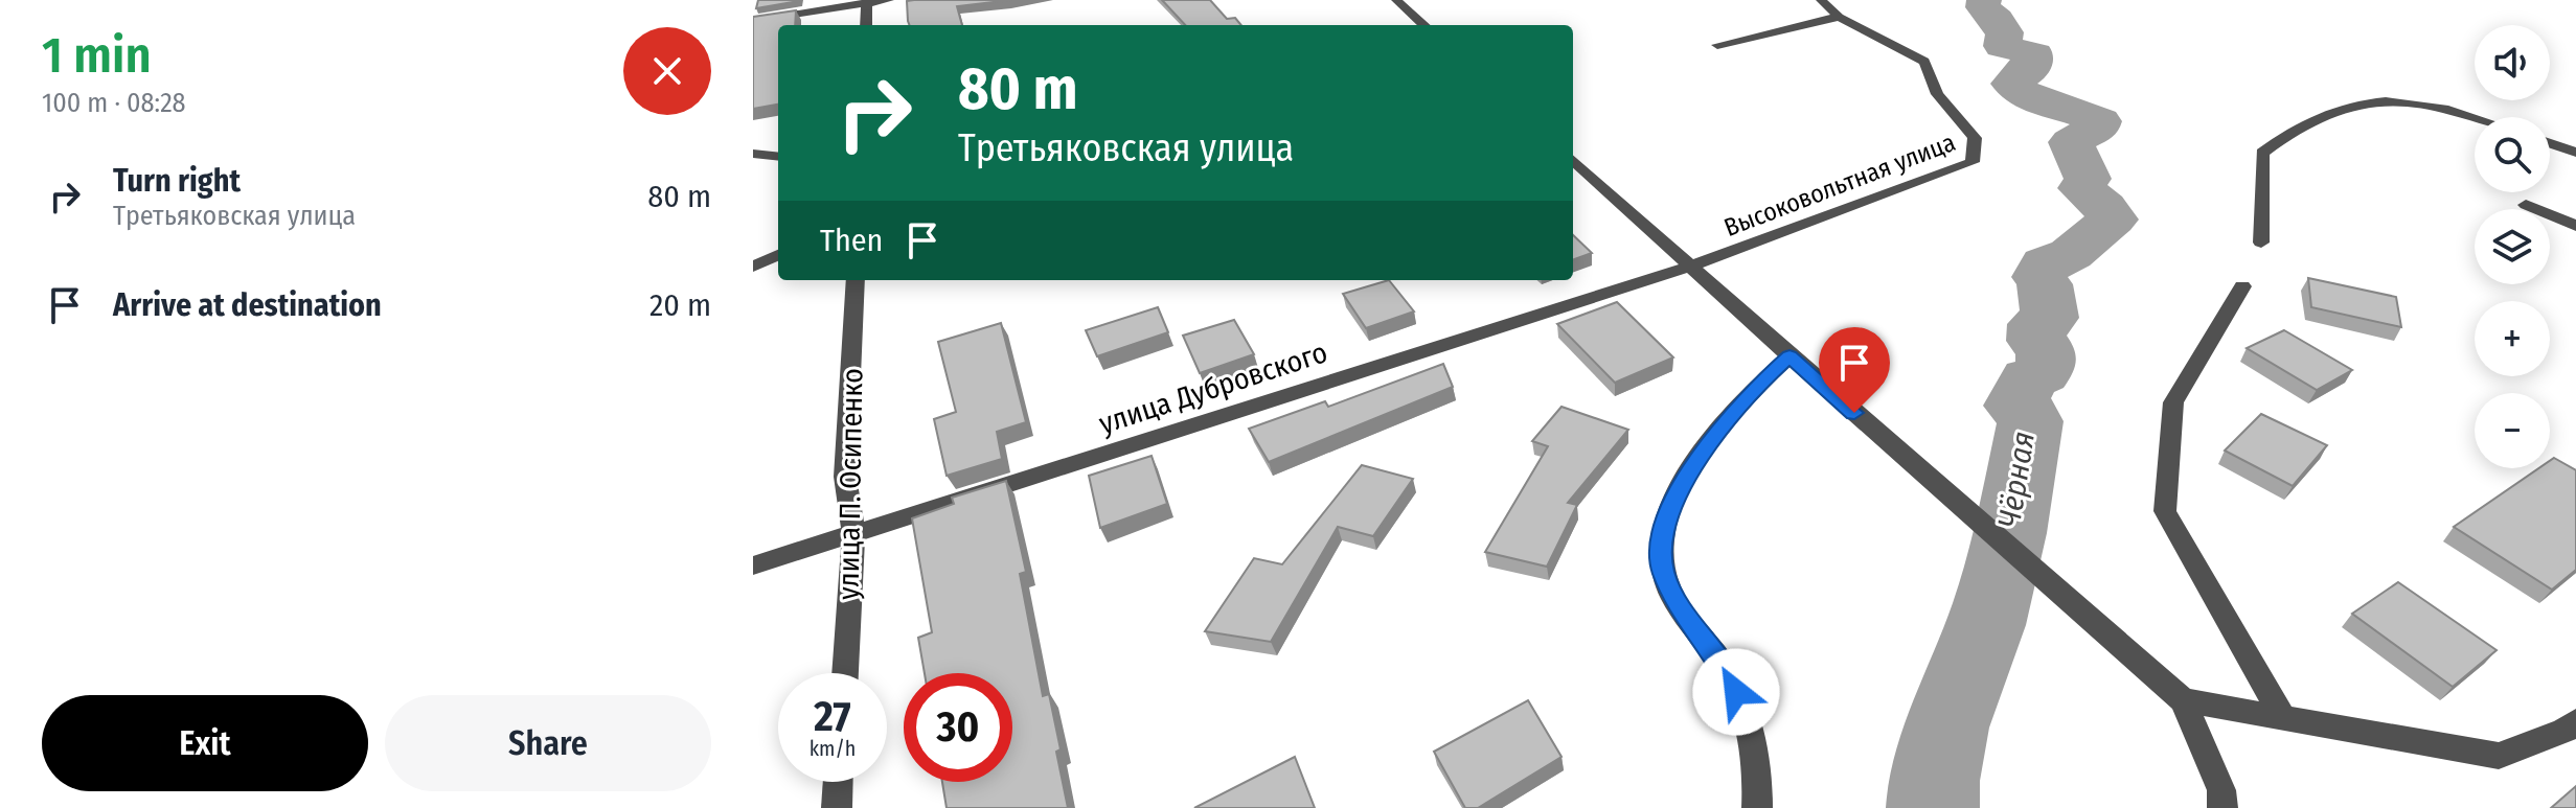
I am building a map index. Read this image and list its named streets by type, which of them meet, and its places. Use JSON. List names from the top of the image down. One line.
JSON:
{"streets":{"street":["Высоковольтная улица","улица Дубровского","улица П. Осипенко"]},"crossings":[["Высоковольтная улица","улица Дубровского"],["улица Дубровского","улица П. Осипенко"]],"water":["Чёрная"],"page":{"heading":["1 min","100 m · 08:28"],"map_buttons":["+","−"],"turn":["80 m","Третьяковская улица"],"list":[{"name":"Turn right","note":"Третьяковская улица","value":"80 m"},{"name":"Arrive at destination","value":"20 m"}],"then":"Then","speed":"27 km/h","limit":"30","buttons":["Exit","Share"]}}
